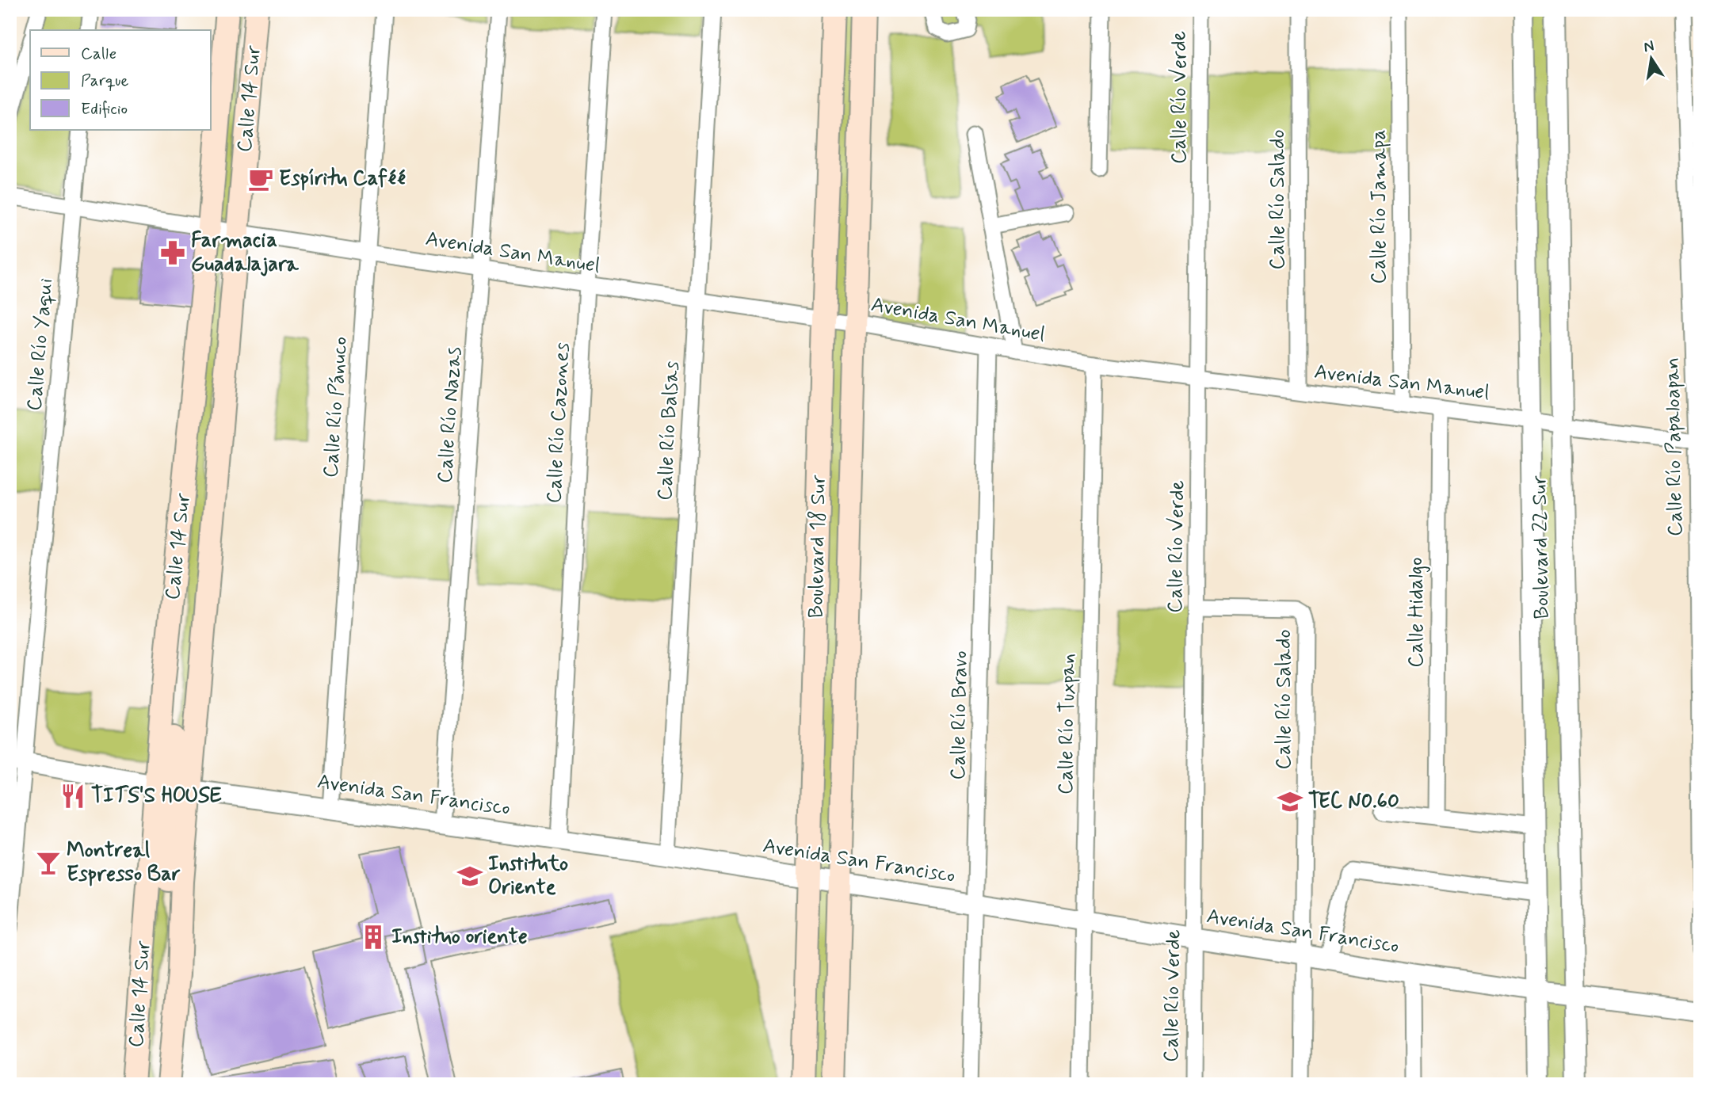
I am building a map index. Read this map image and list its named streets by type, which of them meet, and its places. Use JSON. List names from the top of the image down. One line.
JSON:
{"streets":{"main road":["Calle 14 Sur","Boulevard 18 Sur"],"street":["Calle Río Verde","Calle Río Salado","Calle Río Jamapa","Avenida San Manuel","Calle Río Yaqui","Calle Río Pánuco","Calle Río Nazas","Calle Río Cazones","Calle Río Balsas","Calle Río Papaloapan","Boulevard 22 Sur","Calle Hidalgo","Calle Río Bravo","Calle Río Tuxpan","Avenida San Francisco"]},"crossings":[["Calle Río Verde","Calle Río Salado"],["Calle Río Verde","Avenida San Manuel"],["Calle Río Verde","Avenida San Francisco"],["Calle 14 Sur","Avenida San Manuel"],["Calle 14 Sur","Avenida San Francisco"],["Calle Río Salado","Avenida San Manuel"],["Calle Río Salado","Avenida San Francisco"],["Calle Río Jamapa","Avenida San Manuel"],["Avenida San Manuel","Calle Río Yaqui"],["Avenida San Manuel","Calle Río Pánuco"],["Avenida San Manuel","Calle Río Nazas"],["Avenida San Manuel","Calle Río Cazones"],["Avenida San Manuel","Calle Río Balsas"],["Avenida San Manuel","Calle Río Papaloapan"],["Avenida San Manuel","Boulevard 18 Sur"],["Avenida San Manuel","Boulevard 22 Sur"],["Avenida San Manuel","Calle Hidalgo"],["Avenida San Manuel","Calle Río Bravo"],["Avenida San Manuel","Calle Río Tuxpan"],["Calle Río Yaqui","Avenida San Francisco"],["Calle Río Pánuco","Avenida San Francisco"],["Calle Río Nazas","Avenida San Francisco"],["Calle Río Cazones","Avenida San Francisco"],["Calle Río Balsas","Avenida San Francisco"],["Boulevard 18 Sur","Avenida San Francisco"],["Boulevard 22 Sur","Avenida San Francisco"],["Calle Río Bravo","Avenida San Francisco"],["Calle Río Tuxpan","Avenida San Francisco"]],"places":{"cafe":["Espíritu Caféé"],"pharmacy":["Farmacia Guadalajara"],"restaurant":["TITS'S HOUSE"],"school or university":["TEC N0.60","Instituto Oriente"],"bar":["Montreal Espresso Bar"],"building":["Instituo oriente"]},"legend":["Calle","Parque","Edificio"],"north":"top"}
